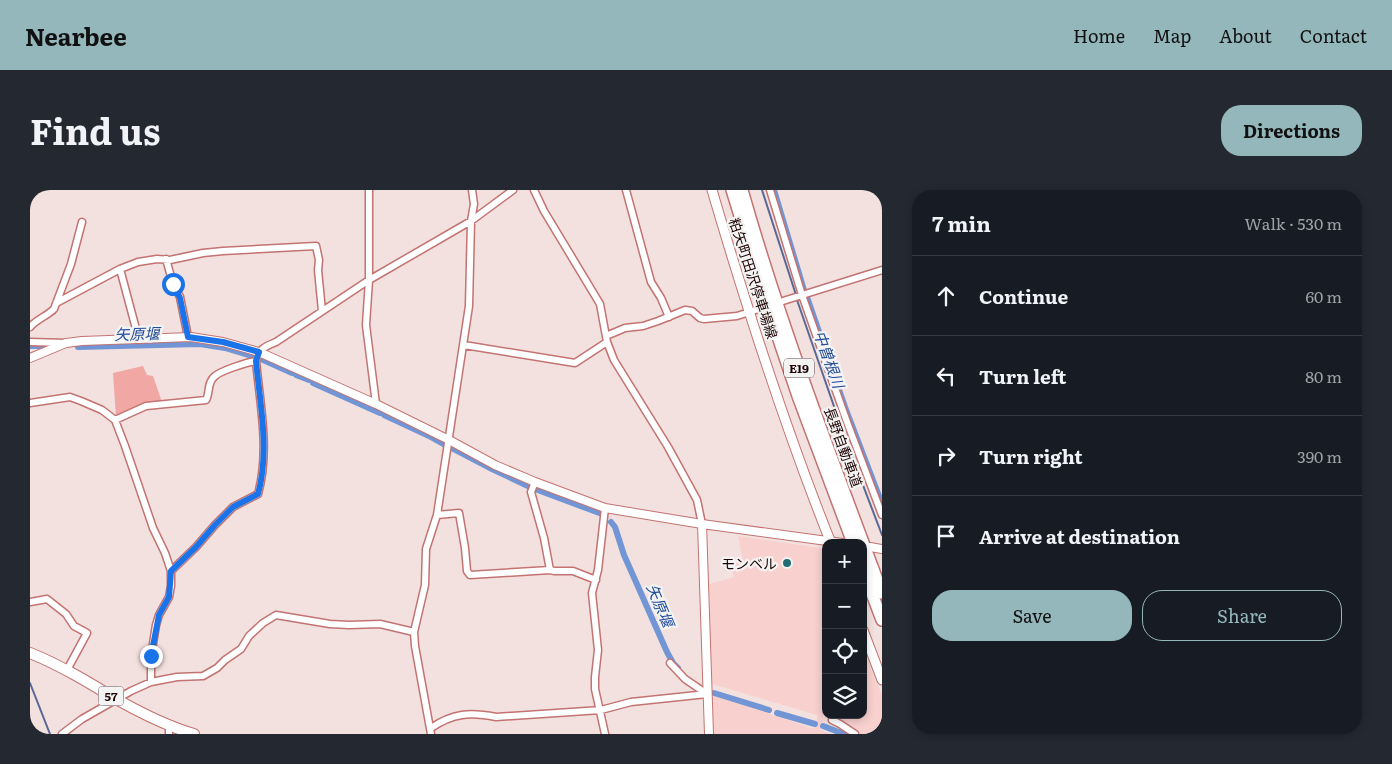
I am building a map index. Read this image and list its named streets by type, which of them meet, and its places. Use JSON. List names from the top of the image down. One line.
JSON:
{"streets":{"highway":["E19","長野自動車道"],"main road":["粕矢町田沢停車場線","57"]},"water":["矢原堰","中曽根川"],"places":["モンベル"],"page":{"header":"Nearbee","nav":["Home","Map","About","Contact"],"title":"Find us","buttons":["Directions",["Save","Share"]],"heading":["7 min","Walk · 530 m"],"list":[["Continue","60 m"],["Turn left","80 m"],["Turn right","390 m"],"Arrive at destination"],"map_buttons":["+","−"]}}
